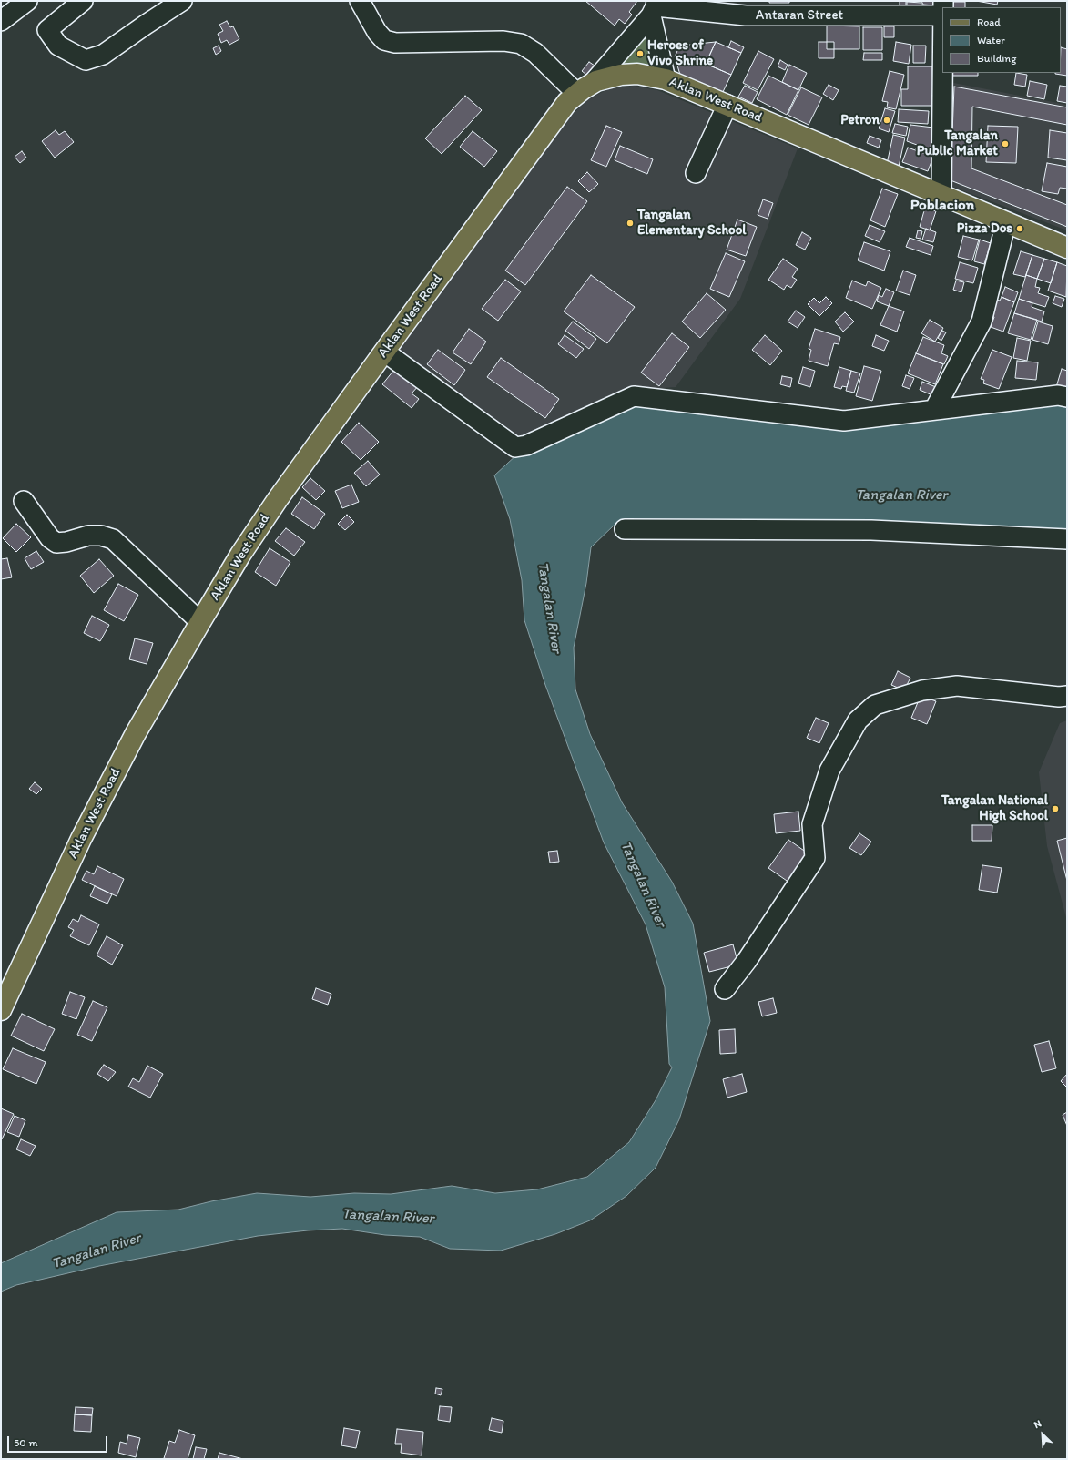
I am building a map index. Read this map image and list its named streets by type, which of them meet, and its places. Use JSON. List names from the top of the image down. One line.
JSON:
{"streets":{"main road":["Aklan West Road"],"street":["Antaran Street"]},"districts":["Poblacion"],"water":["Tangalan River"],"places":["Heroes of Vivo Shrine","Petron","Tangalan Public Market","Tangalan Elementary School","Pizza Dos","Tangalan National High School"],"legend":["Road","Water","Building"],"scale_bar":"50 m","north":"top left"}
